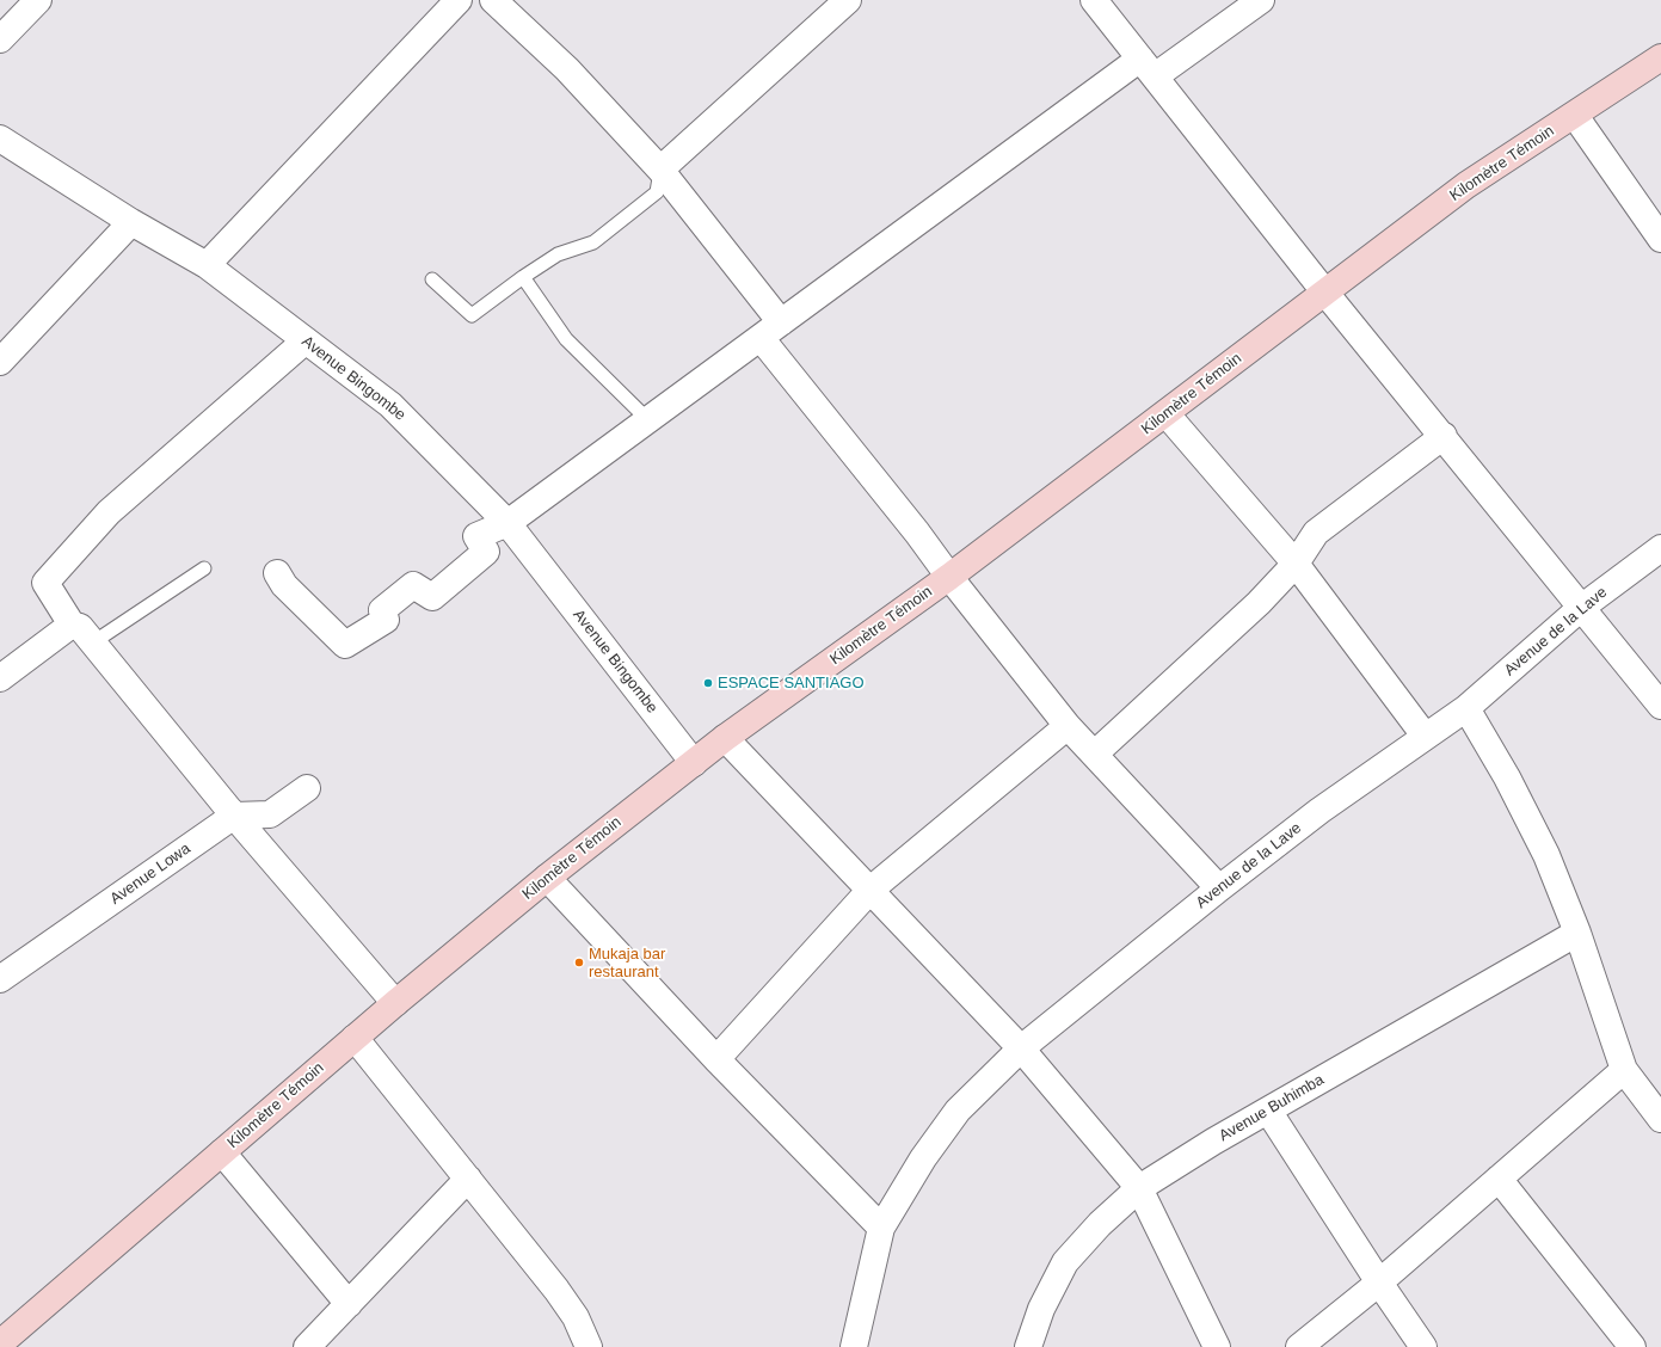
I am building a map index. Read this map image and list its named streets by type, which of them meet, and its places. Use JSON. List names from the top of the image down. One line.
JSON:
{"streets":{"main road":["Kilomètre Témoin"],"street":["Avenue Bingombe","Avenue de la Lave","Avenue Lowa","Avenue Buhimba"]},"crossings":[["Kilomètre Témoin","Avenue Bingombe"]],"places":["ESPACE SANTIAGO","Mukaja bar restaurant"]}
